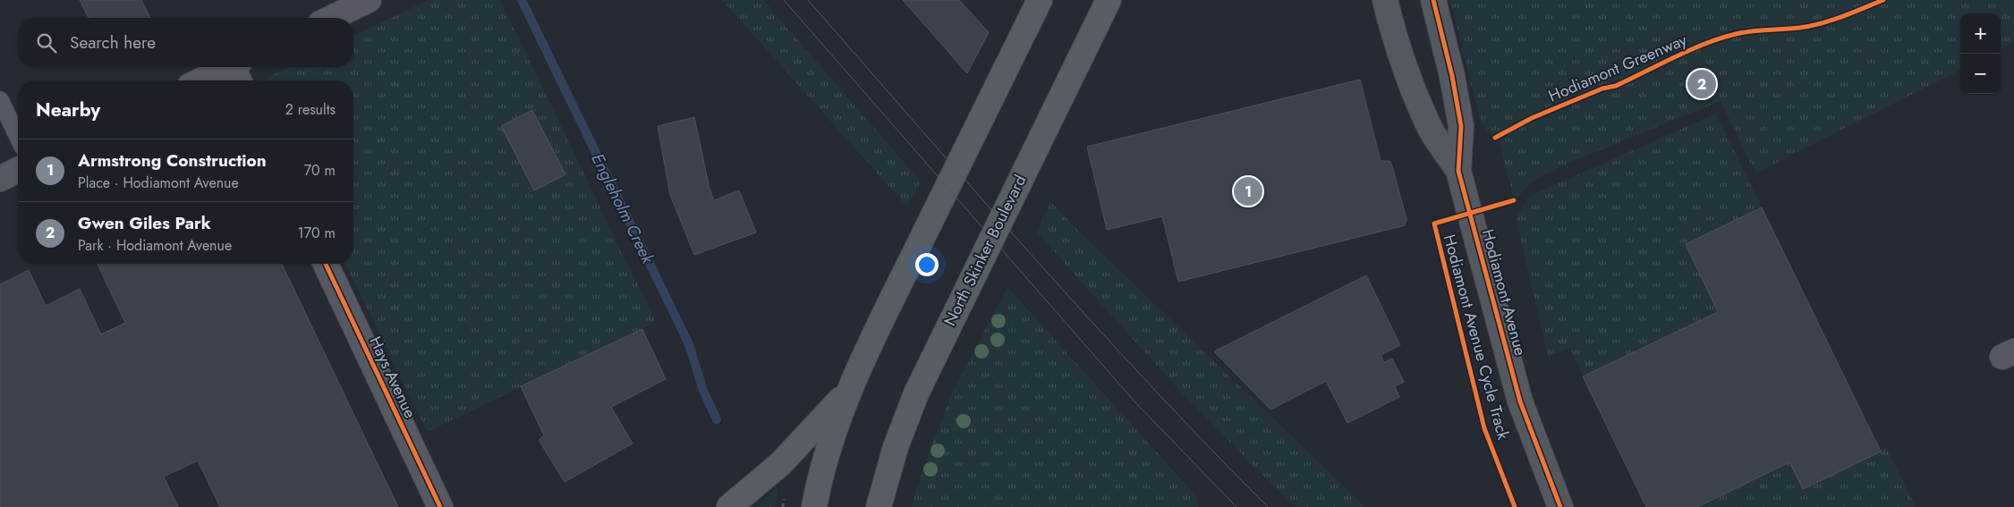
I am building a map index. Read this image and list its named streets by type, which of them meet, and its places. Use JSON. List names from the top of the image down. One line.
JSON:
{"streets":{"main road":["North Skinker Boulevard"],"street":["Hodiamont Avenue","Hays Avenue"],"cycle path":["Hodiamont Greenway","Hodiamont Avenue Cycle Track"]},"water":["Engleholm Creek"],"page":{"map_buttons":["+","−"],"search":"Search here","pins":["2","1"],"heading":["Nearby","2 results"],"list":[{"mark":"1","name":"Armstrong Construction","note":"Place · Hodiamont Avenue","value":"70 m"},{"mark":"2","name":"Gwen Giles Park","note":"Park · Hodiamont Avenue","value":"170 m"}]}}
